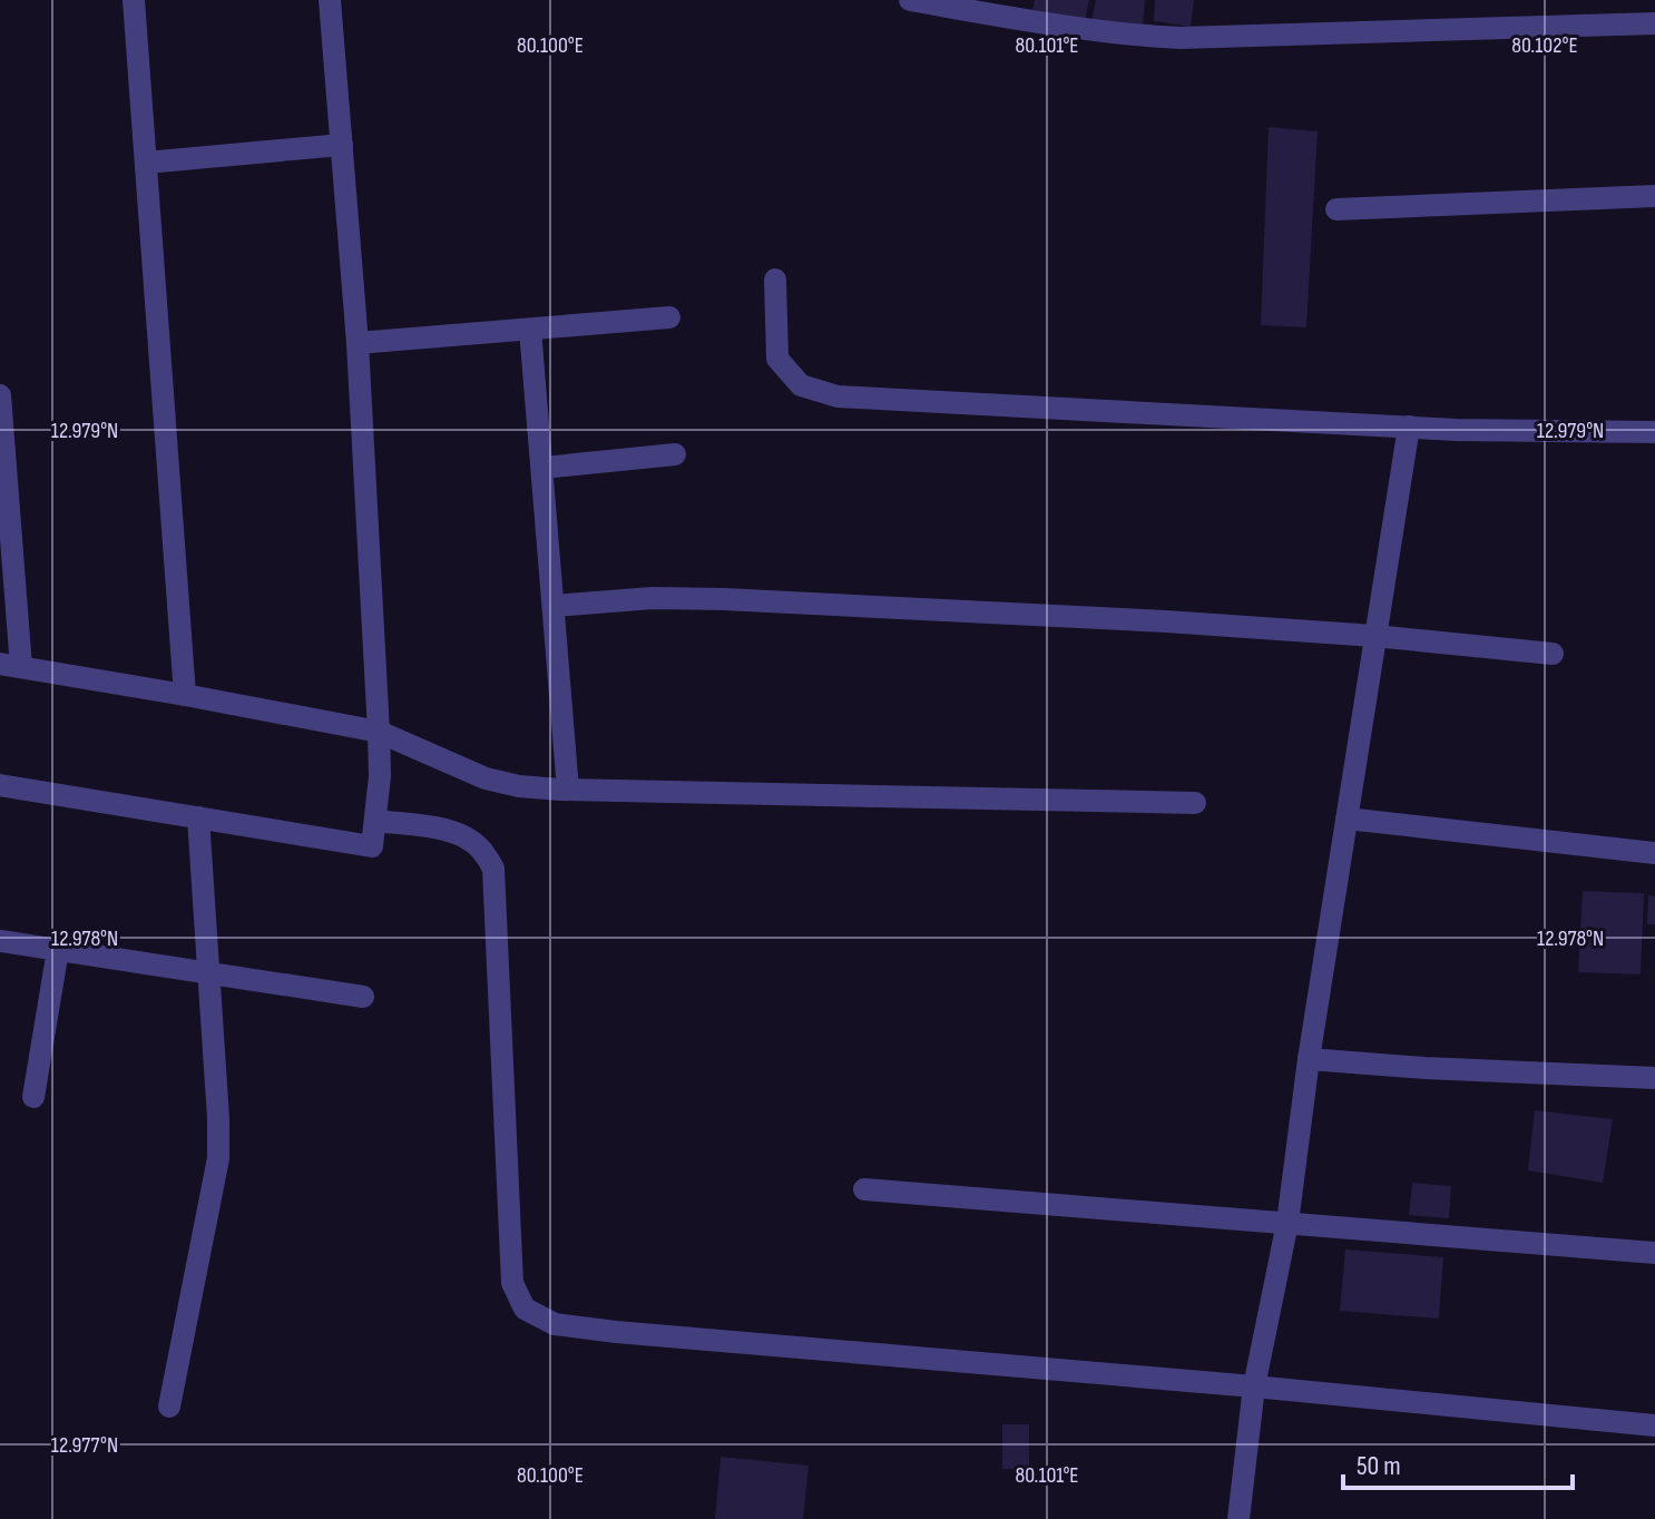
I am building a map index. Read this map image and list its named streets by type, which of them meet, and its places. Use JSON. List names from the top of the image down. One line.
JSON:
{"scale_bar":"50 m","coordinates":["80.100°E","80.101°E","80.102°E","12.979°N","12.978°N","12.977°N"]}
